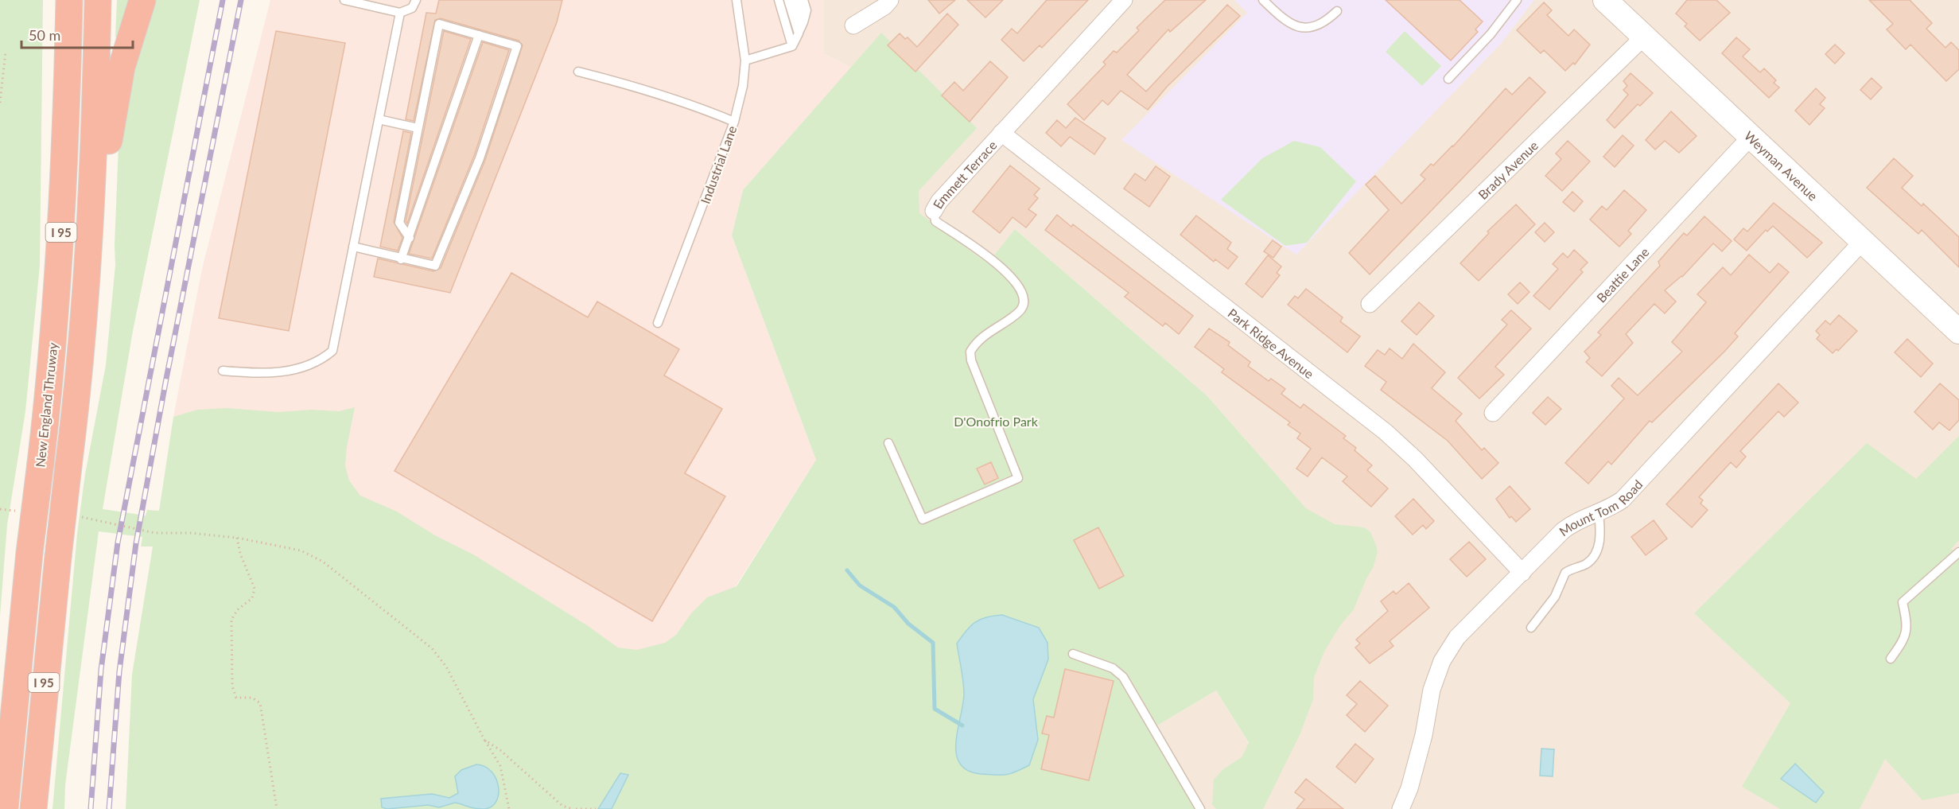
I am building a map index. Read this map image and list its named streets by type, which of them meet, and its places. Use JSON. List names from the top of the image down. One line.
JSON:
{"streets":{"highway":["I 95","New England Thruway"],"street":["Weyman Avenue","Brady Avenue","Emmett Terrace","Beattie Lane","Park Ridge Avenue","Mount Tom Road"],"lane":["Industrial Lane"]},"crossings":[["Weyman Avenue","Brady Avenue"],["Weyman Avenue","Beattie Lane"],["Weyman Avenue","Mount Tom Road"],["Emmett Terrace","Park Ridge Avenue"],["Park Ridge Avenue","Mount Tom Road"]],"parks":["D'Onofrio Park"],"scale_bar":"50 m"}
